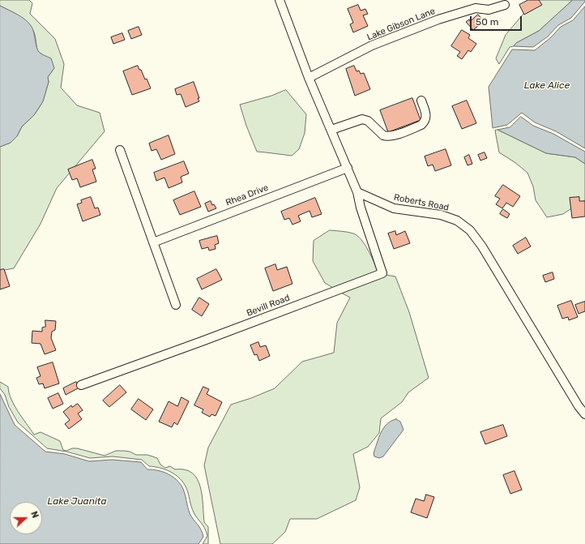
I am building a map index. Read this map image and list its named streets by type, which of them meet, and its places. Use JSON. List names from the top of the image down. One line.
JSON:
{"streets":{"street":["Lake Gibson Lane","Rhea Drive","Roberts Road","Bevill Road"]},"crossings":[["Roberts Road","Bevill Road"]],"water":["Lake Alice","Lake Juanita"],"scale_bar":"50 m","north":"right"}
